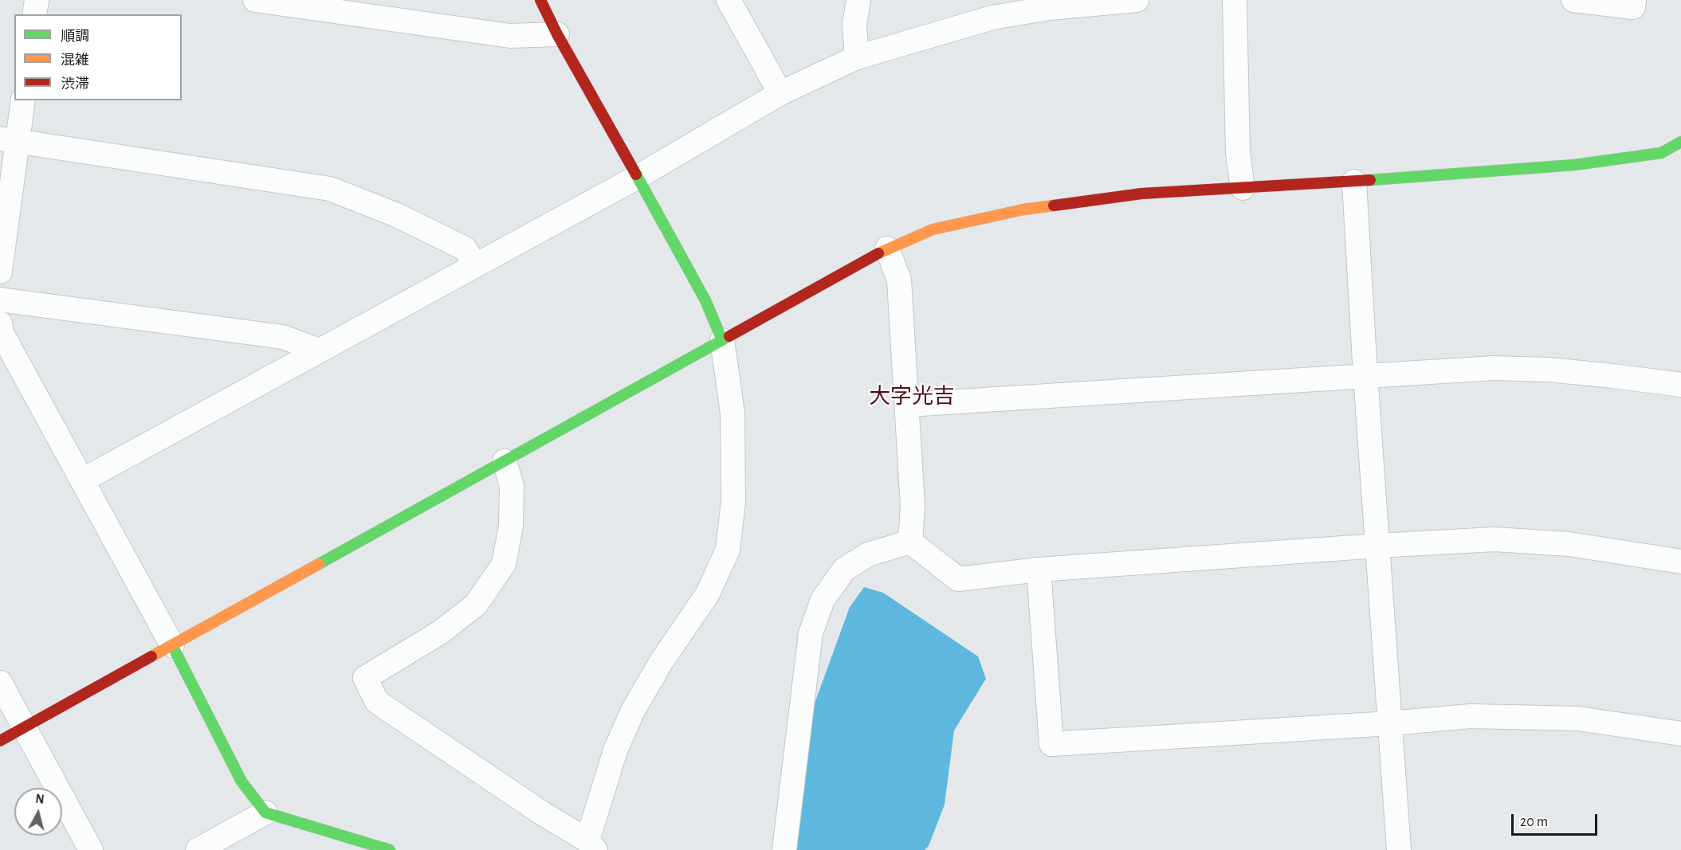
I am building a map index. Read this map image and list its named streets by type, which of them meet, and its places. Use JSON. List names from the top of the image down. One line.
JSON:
{"districts":["大字光吉"],"legend":["順調","混雑","渋滞"],"scale_bar":"20 m","north":"top"}
